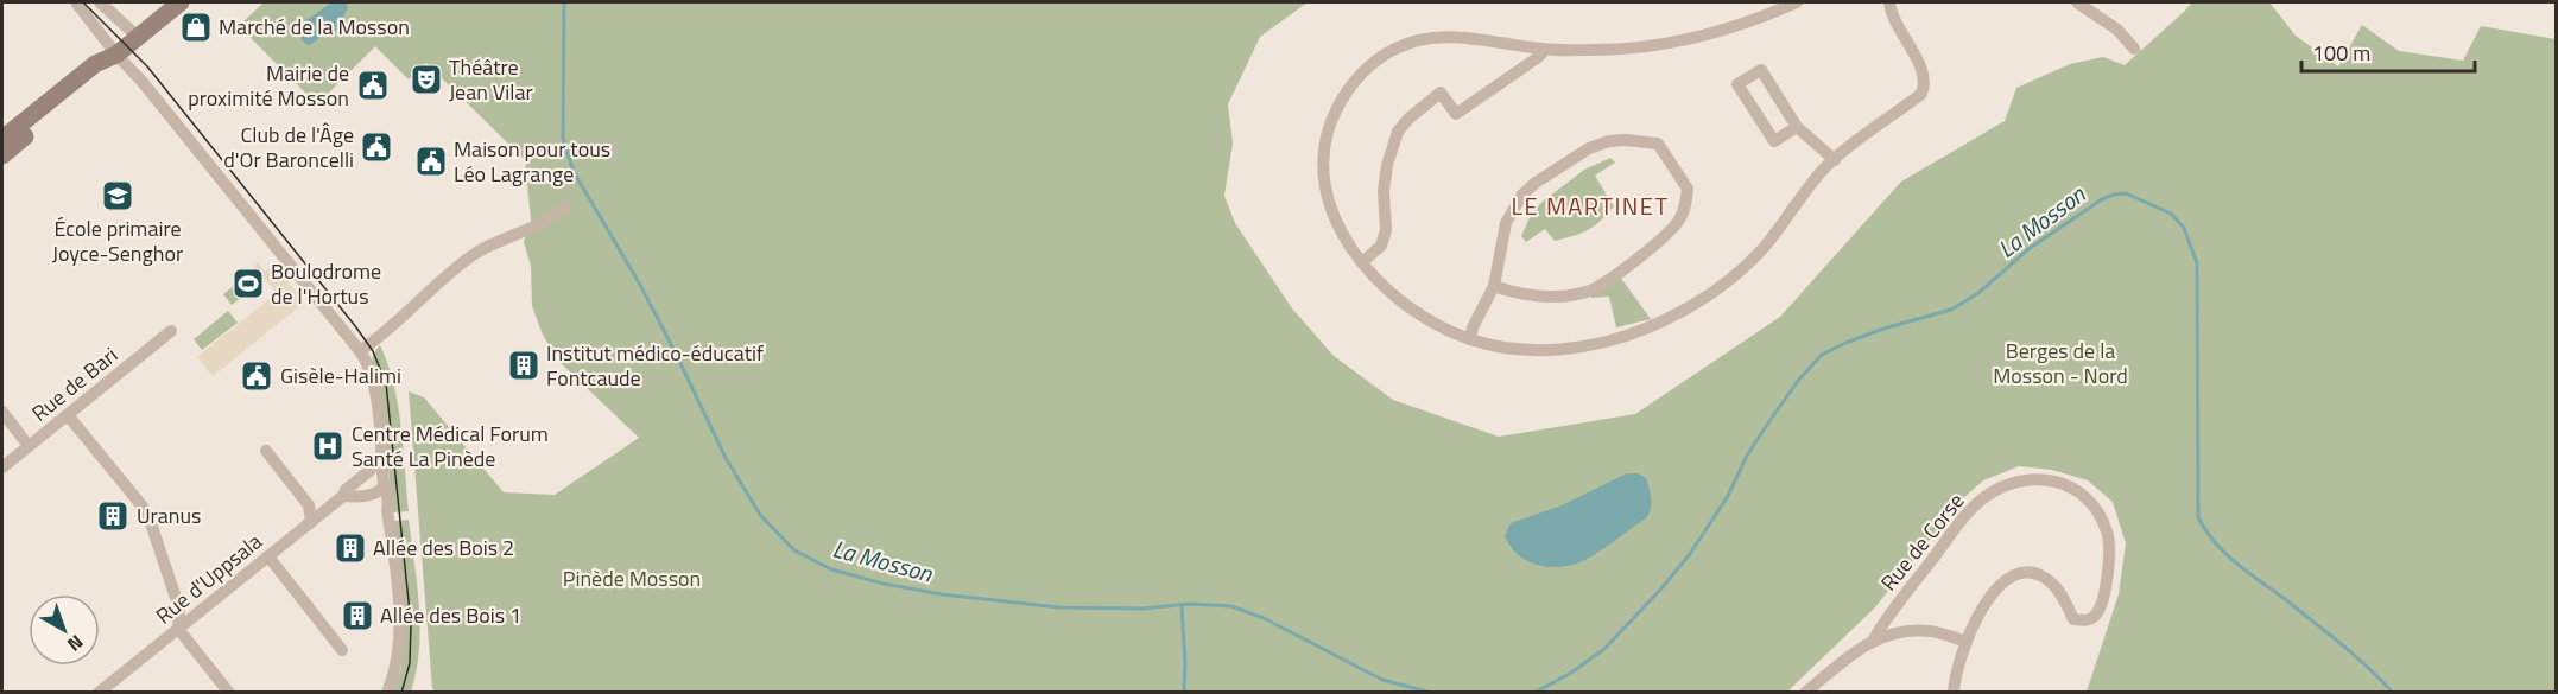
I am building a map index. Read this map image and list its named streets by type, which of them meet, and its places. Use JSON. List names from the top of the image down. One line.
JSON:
{"streets":{"street":["Rue de Bari","Rue de Corse","Rue d'Uppsala"]},"districts":["LE MARTINET"],"water":["La Mosson"],"parks":["Berges de la Mosson - Nord","Pinède Mosson"],"places":{"shop":["Marché de la Mosson"],"theatre":["Théâtre Jean Vilar"],"public building":["Mairie de proximité Mosson","Club de l'Âge d'Or Baroncelli","Maison pour tous Léo Lagrange","Gisèle-Halimi"],"school or university":["École primaire Joyce-Senghor"],"sports":["Boulodrome de l'Hortus"],"building":["Institut médico-éducatif Fontcaude","Uranus","Allée des Bois 2","Allée des Bois 1"],"hospital":["Centre Médical Forum Santé La Pinède"]},"scale_bar":"100 m","north":"bottom right"}
